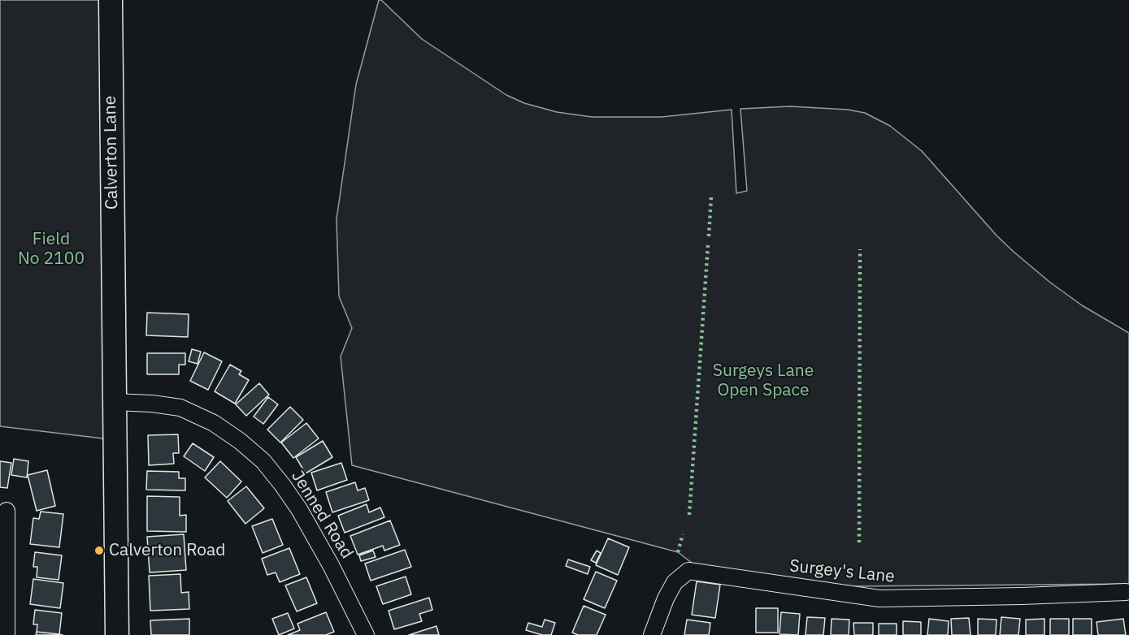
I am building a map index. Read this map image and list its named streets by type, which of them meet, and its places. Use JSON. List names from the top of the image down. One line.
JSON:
{"streets":{"street":["Calverton Lane","Jenned Road","Surgey's Lane"]},"crossings":[["Calverton Lane","Jenned Road"]],"parks":["Field No 2100","Surgeys Lane Open Space"],"places":["Calverton Road"]}
